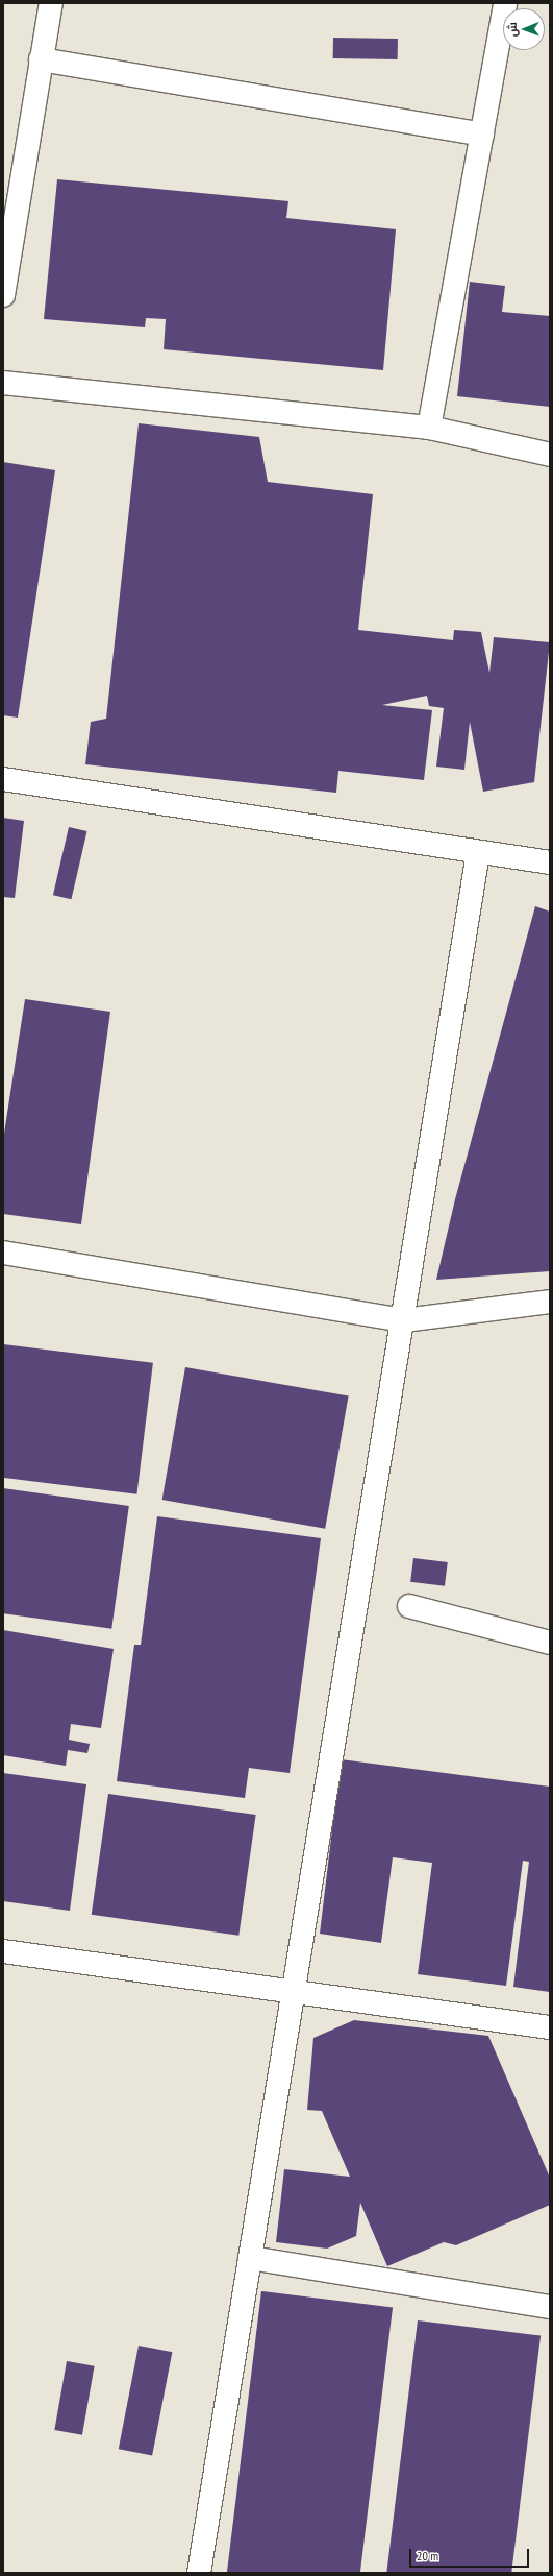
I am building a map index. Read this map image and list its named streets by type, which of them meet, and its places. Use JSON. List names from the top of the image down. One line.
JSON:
{"scale_bar":"20 m","north":"left"}
